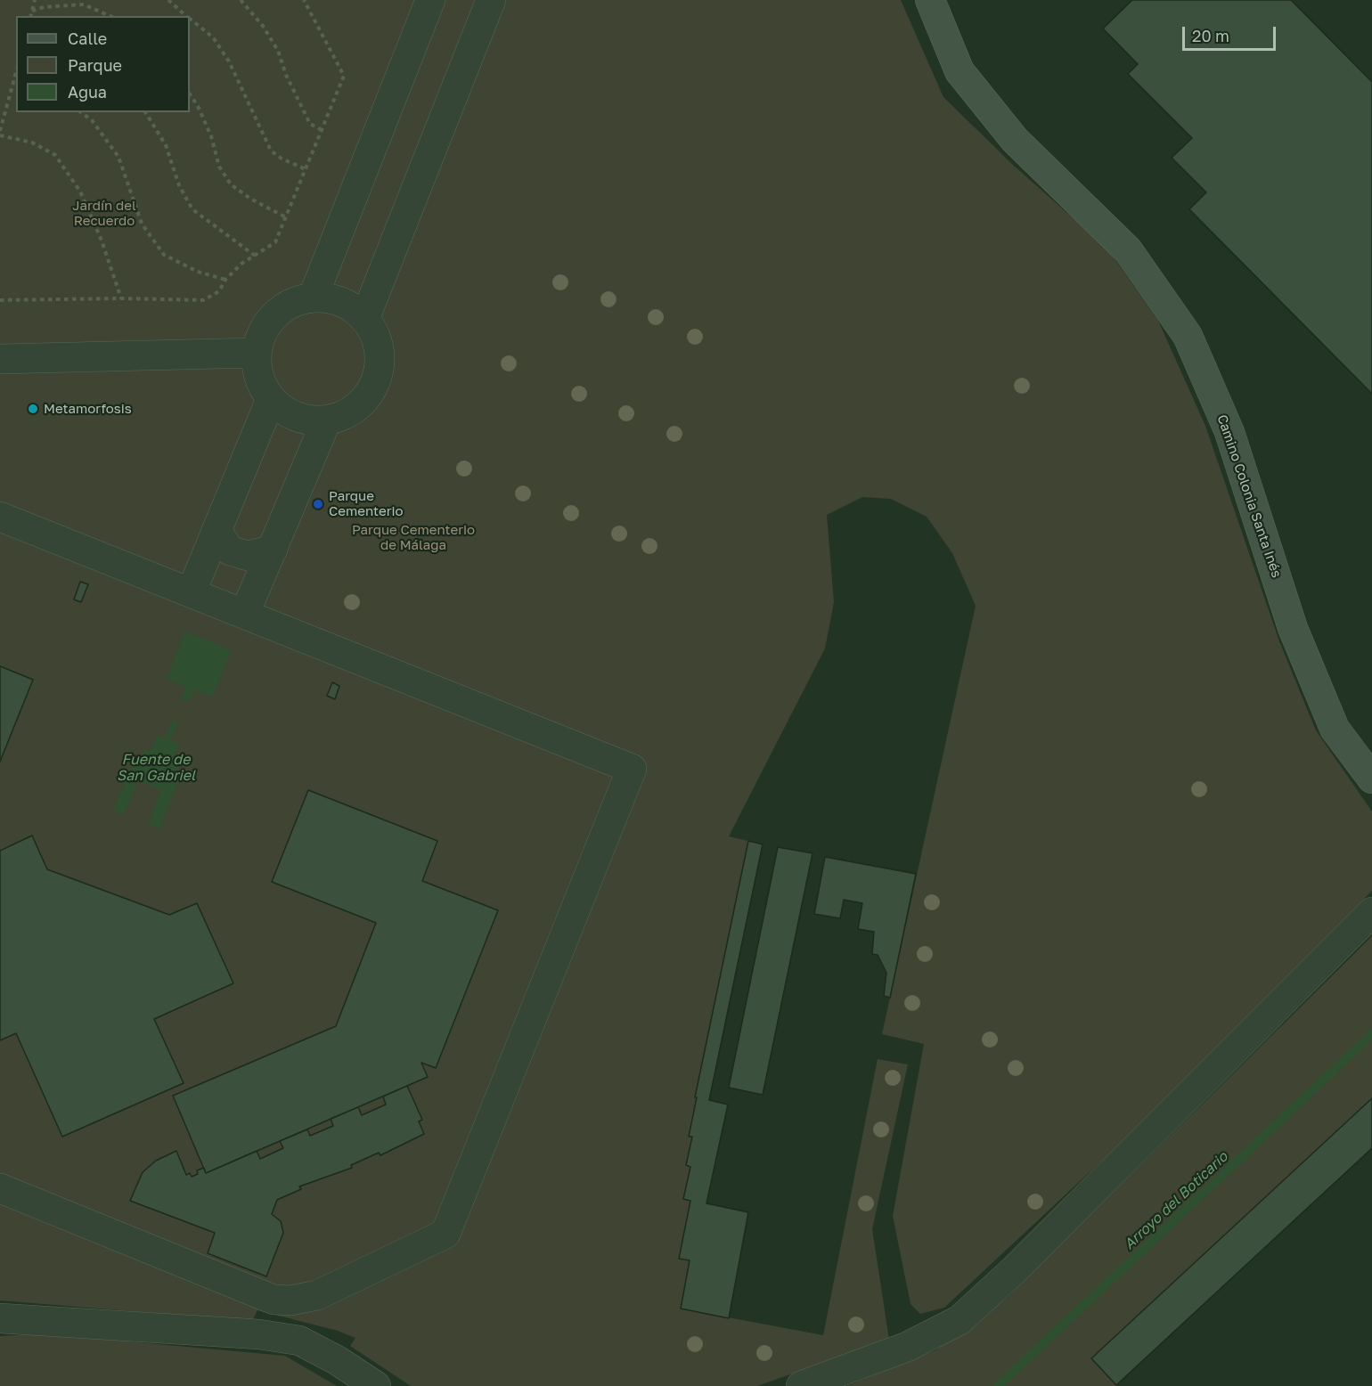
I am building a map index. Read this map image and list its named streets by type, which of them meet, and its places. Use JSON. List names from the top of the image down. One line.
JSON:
{"streets":{"main road":["Camino Colonia Santa Inés"]},"water":["Fuente de San Gabriel","Arroyo del Boticario"],"parks":["Jardín del Recuerdo","Parque Cementerio de Málaga"],"places":["Metamorfosis","Parque Cementerio"],"legend":["Calle","Parque","Agua"],"scale_bar":"20 m"}
